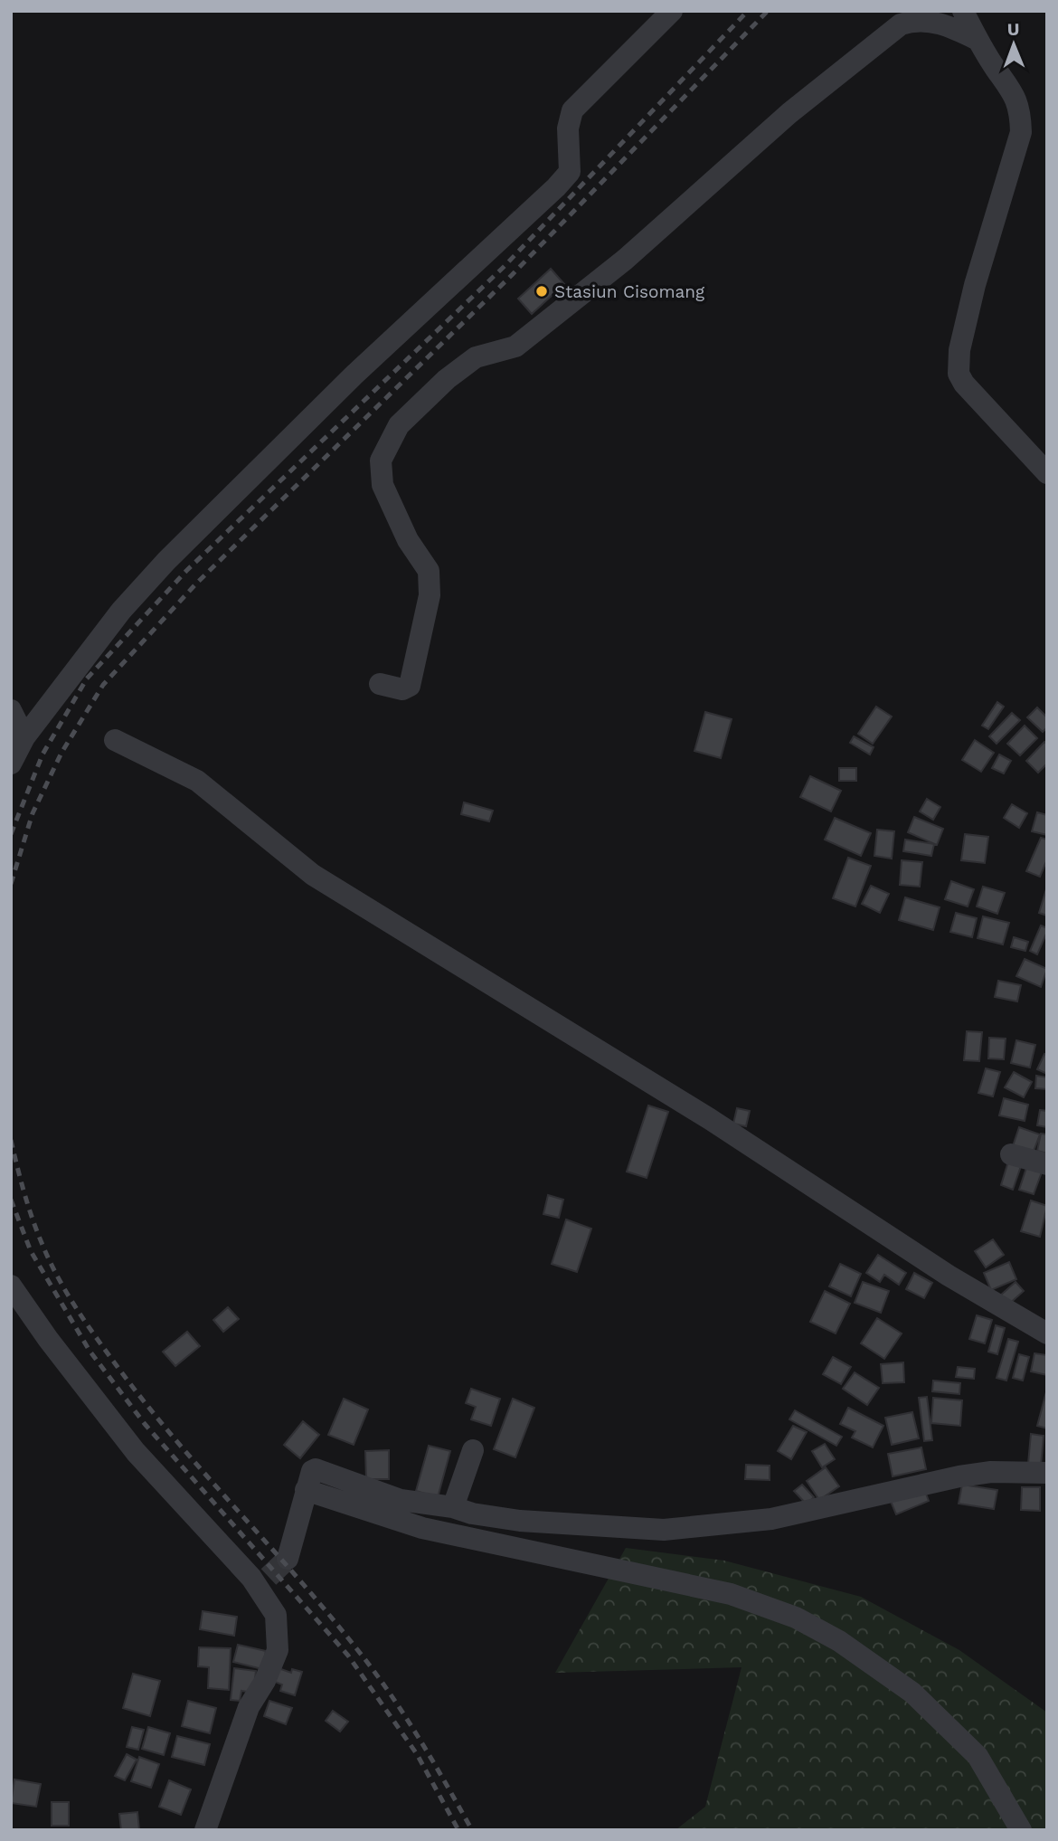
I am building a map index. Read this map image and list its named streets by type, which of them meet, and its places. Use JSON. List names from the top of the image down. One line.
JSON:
{"places":["Stasiun Cisomang"],"north":"top"}
